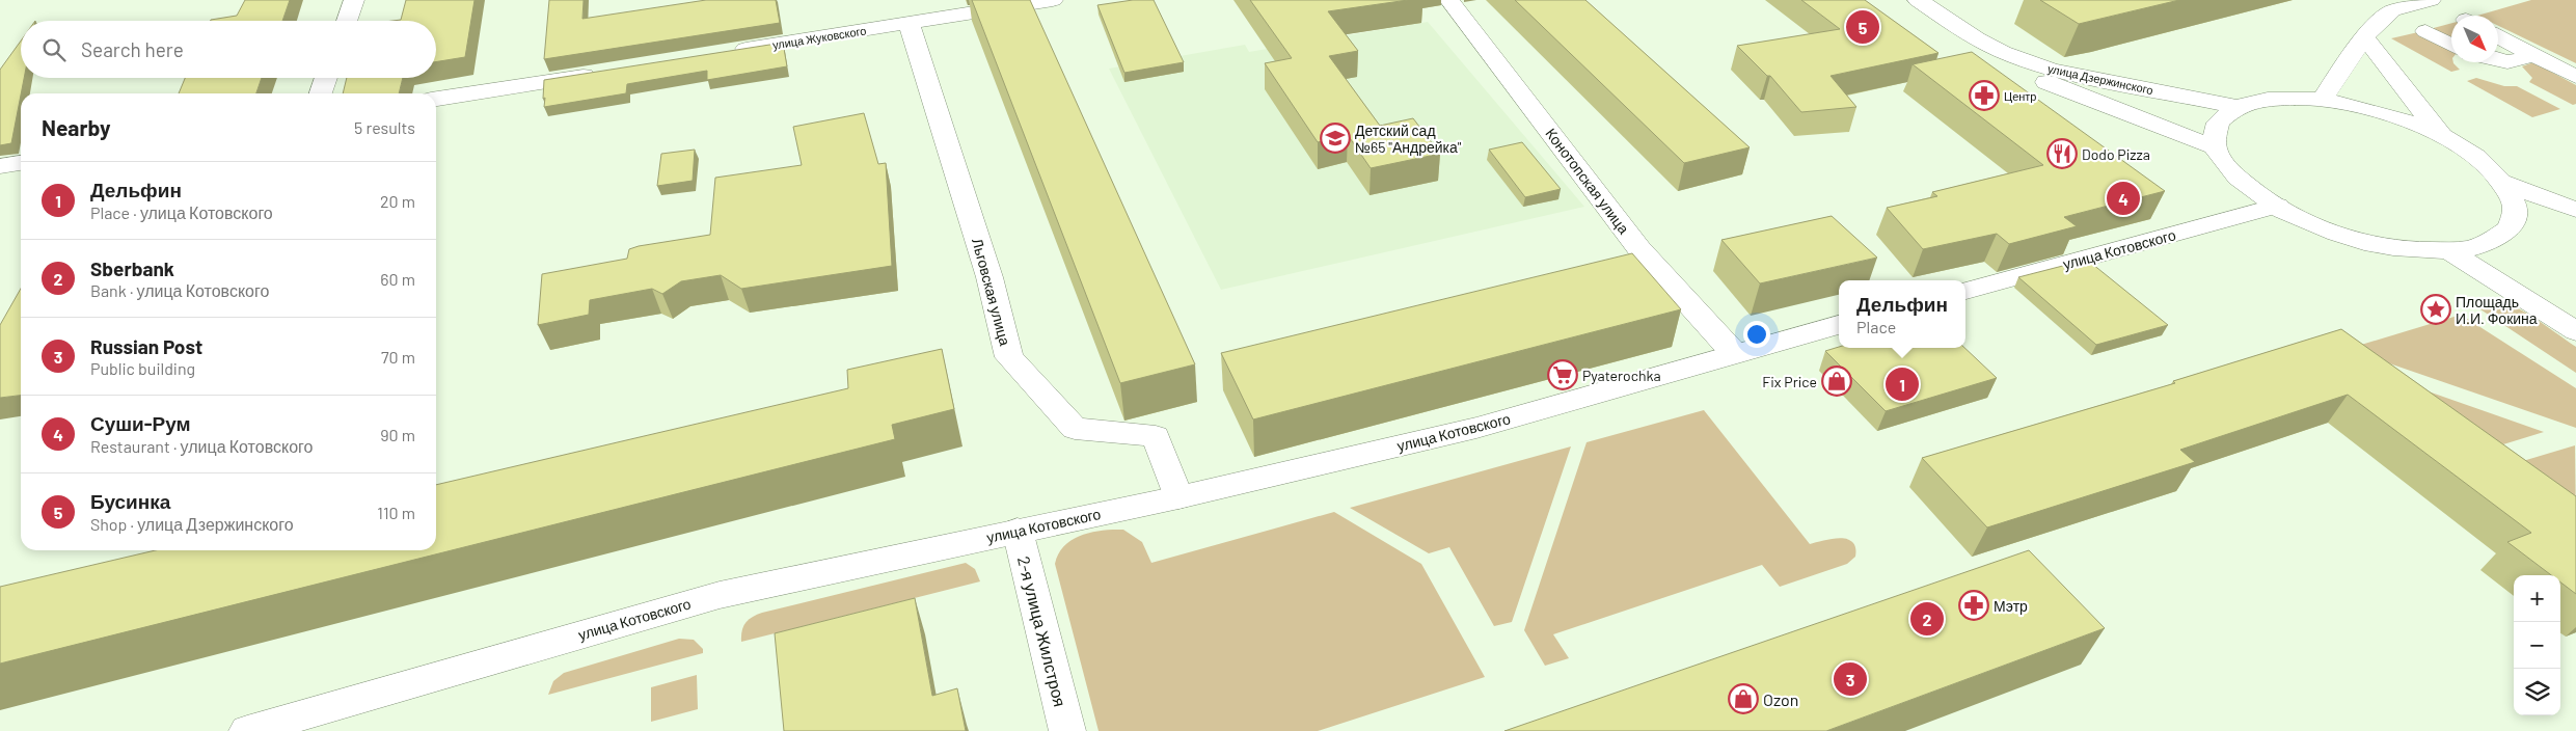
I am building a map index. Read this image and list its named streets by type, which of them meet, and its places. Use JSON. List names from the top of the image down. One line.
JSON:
{"streets":{"street":["улица Жуковского","улица Дзержинского","Конотопская улица","улица Котовского","Льговская улица","2-я улица Жилстроя"]},"crossings":[["улица Жуковского","Льговская улица"],["Конотопская улица","улица Котовского"],["улица Котовского","Льговская улица"],["улица Котовского","2-я улица Жилстроя"]],"places":{"pharmacy":["Центр","Мэтр"],"school or university":["Детский сад №65 \"Андрейка\""],"restaurant":["Dodo Pizza"],"place":["Площадь И.И. Фокина"],"supermarket":["Pyaterochka"],"shop":["Fix Price","Ozon"]},"north":"bottom right","page":{"pins":["5","4","1","2","3"],"search":"Search here","heading":["Nearby","5 results"],"list":[{"mark":"1","name":"Дельфин","note":"Place · улица Котовского","value":"20 m"},{"mark":"2","name":"Sberbank","note":"Bank · улица Котовского","value":"60 m"},{"mark":"3","name":"Russian Post","note":"Public building","value":"70 m"},{"mark":"4","name":"Суши-Рум","note":"Restaurant · улица Котовского","value":"90 m"},{"mark":"5","name":"Бусинка","note":"Shop · улица Дзержинского","value":"110 m"}],"popup":["Дельфин","Place"],"map_buttons":["+","−"]}}
